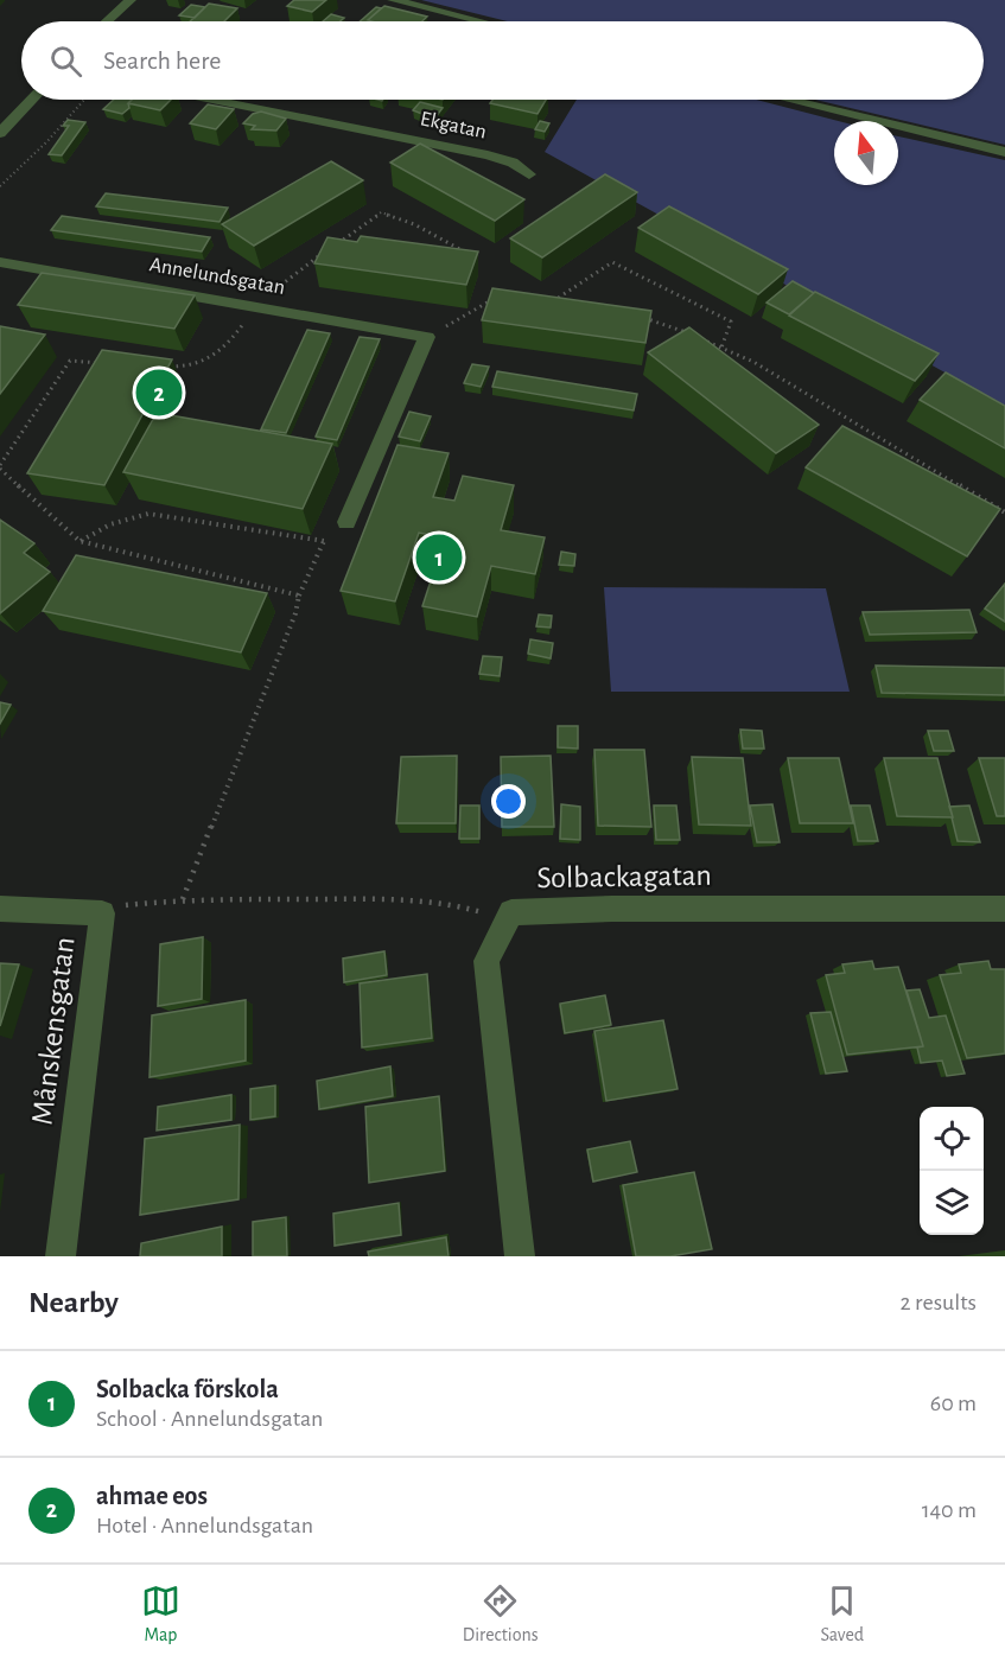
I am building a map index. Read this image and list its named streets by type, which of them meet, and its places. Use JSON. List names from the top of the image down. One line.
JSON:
{"streets":{"street":["Ekgatan","Annelundsgatan","Solbackagatan","Månskensgatan"]},"north":"top","page":{"search":"Search here","pins":["2","1"],"heading":["Nearby","2 results"],"list":[{"mark":"1","name":"Solbacka förskola","note":"School · Annelundsgatan","value":"60 m"},{"mark":"2","name":"ahmae eos","note":"Hotel · Annelundsgatan","value":"140 m"}],"nav":["Map","Directions","Saved"]}}
